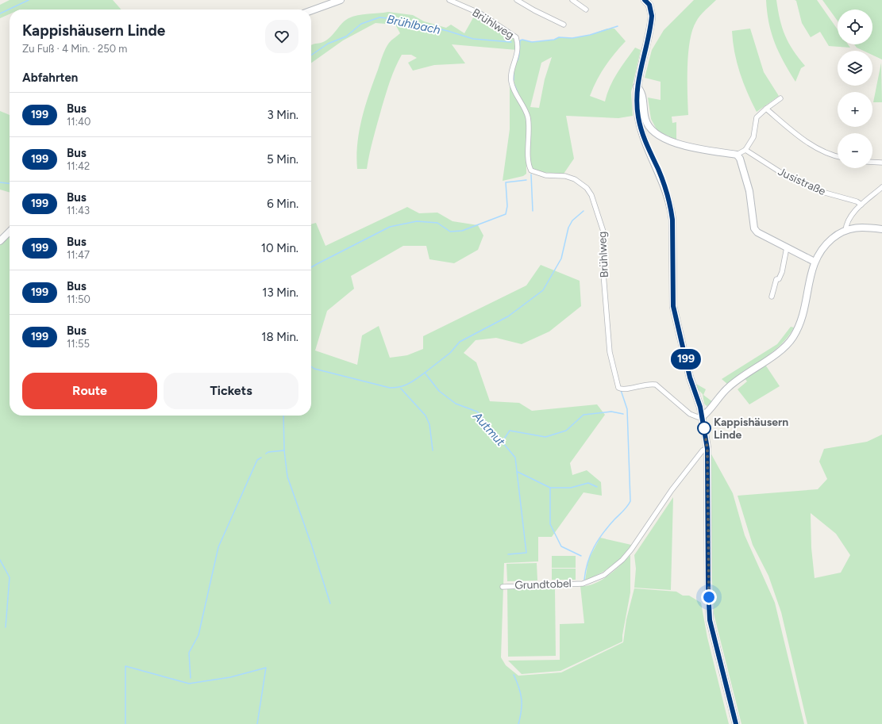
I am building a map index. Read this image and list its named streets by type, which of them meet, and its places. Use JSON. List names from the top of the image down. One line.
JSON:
{"streets":{"street":["Brühlweg","Jusistraße","Grundtobel"]},"water":["Brühlbach","Autmut"],"places":["Kappishäusern Linde"],"lines":["bus line 199"],"page":{"on_map":"199","map_buttons":["+","−"],"heading":[["Kappishäusern Linde","Zu Fuß · 4 Min. · 250 m"],"Abfahrten"],"list":[{"mark":"199","name":"Bus","note":"11:40","value":"3 Min."},{"mark":"199","name":"Bus","note":"11:42","value":"5 Min."},{"mark":"199","name":"Bus","note":"11:43","value":"6 Min."},{"mark":"199","name":"Bus","note":"11:47","value":"10 Min."},{"mark":"199","name":"Bus","note":"11:50","value":"13 Min."},{"mark":"199","name":"Bus","note":"11:55","value":"18 Min."}],"buttons":["Route","Tickets"]}}
